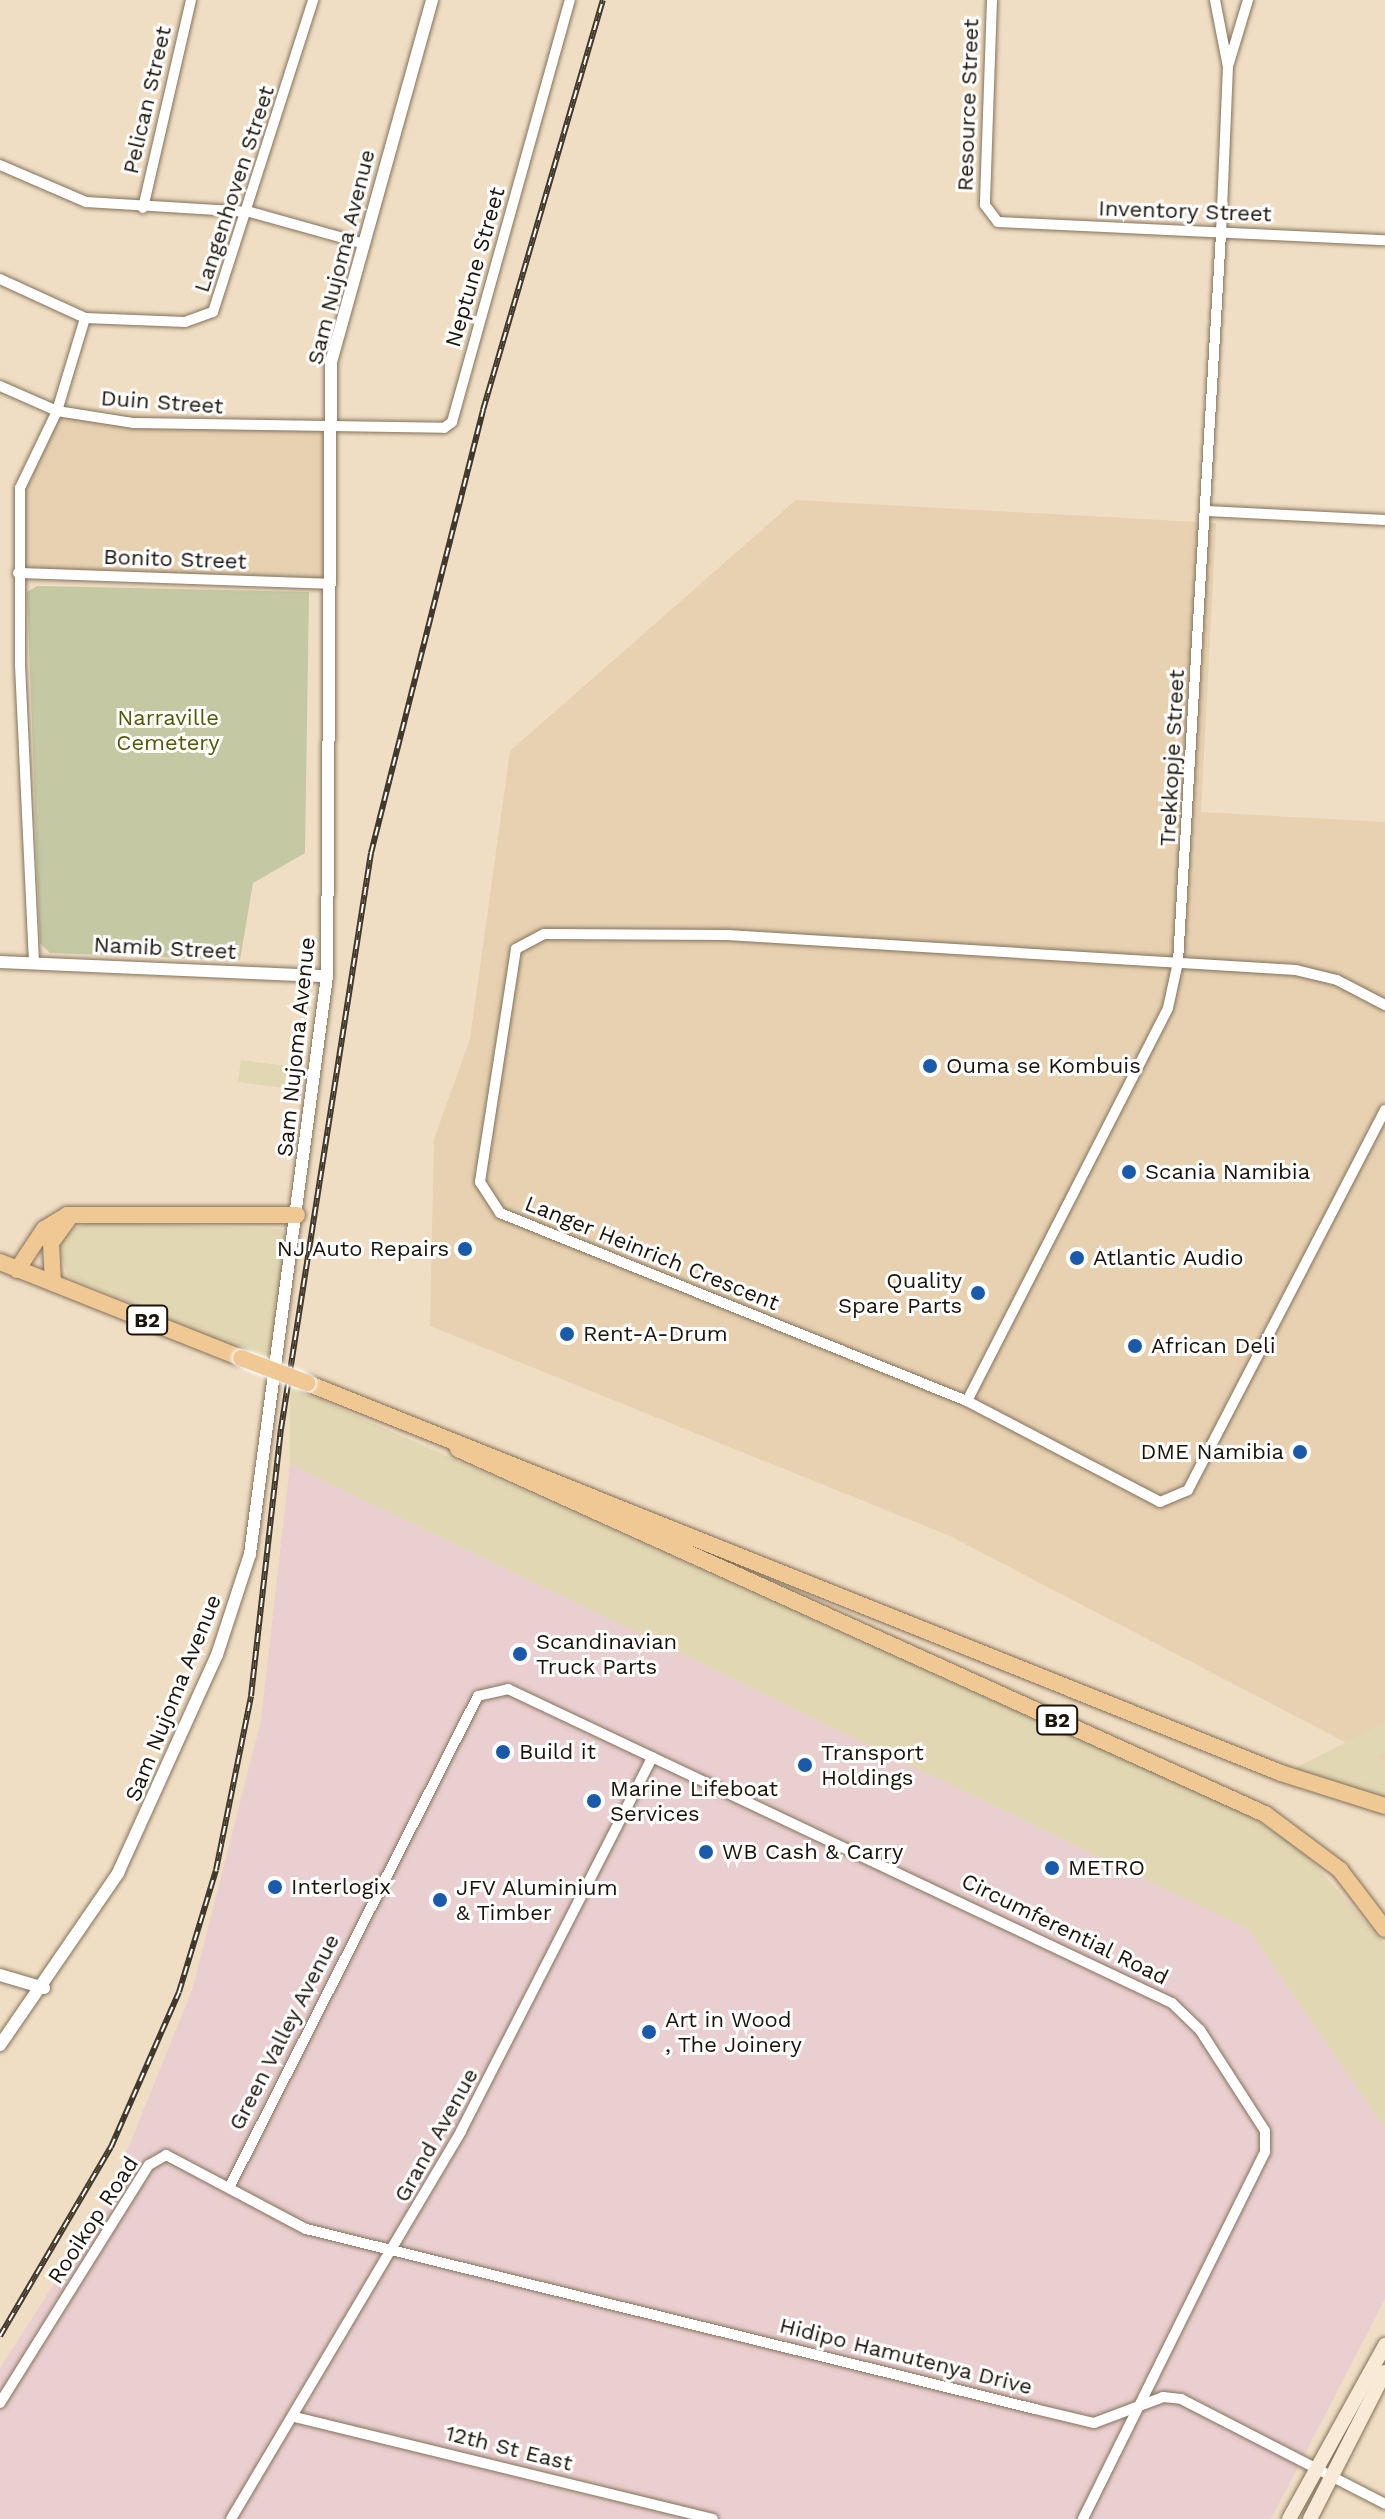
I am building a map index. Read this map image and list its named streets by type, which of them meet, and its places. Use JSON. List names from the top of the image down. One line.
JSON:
{"streets":{"highway":["B2"],"street":["Pelican Street","Resource Street","Langenhoven Street","Inventory Street","Sam Nujoma Avenue","Neptune Street","Duin Street","Bonito Street","Trekkopje Street","Namib Street","Langer Heinrich Crescent","Circumferential Road","Green Valley Avenue","Grand Avenue","Rooikop Road","Hidipo Hamutenya Drive","12th St East"]},"crossings":[["Resource Street","Inventory Street"],["Inventory Street","Trekkopje Street"],["Sam Nujoma Avenue","Neptune Street"],["Sam Nujoma Avenue","Duin Street"],["Sam Nujoma Avenue","Bonito Street"],["Sam Nujoma Avenue","Namib Street"],["Neptune Street","Duin Street"],["Trekkopje Street","Langer Heinrich Crescent"],["Circumferential Road","Green Valley Avenue"],["Circumferential Road","Grand Avenue"],["Circumferential Road","Hidipo Hamutenya Drive"],["Green Valley Avenue","Rooikop Road"],["Grand Avenue","Rooikop Road"],["Grand Avenue","Hidipo Hamutenya Drive"],["Grand Avenue","12th St East"],["Rooikop Road","Hidipo Hamutenya Drive"]],"parks":["Narraville Cemetery"],"places":["Ouma se Kombuis","Scania Namibia","NJ Auto Repairs","Atlantic Audio","Quality Spare Parts","Rent-A-Drum","African Deli","DME Namibia","Scandinavian Truck Parts","Build it","Transport Holdings","Marine Lifeboat Services","WB Cash & Carry","METRO","Interlogix","JFV Aluminium & Timber","Art in Wood , The Joinery"]}
